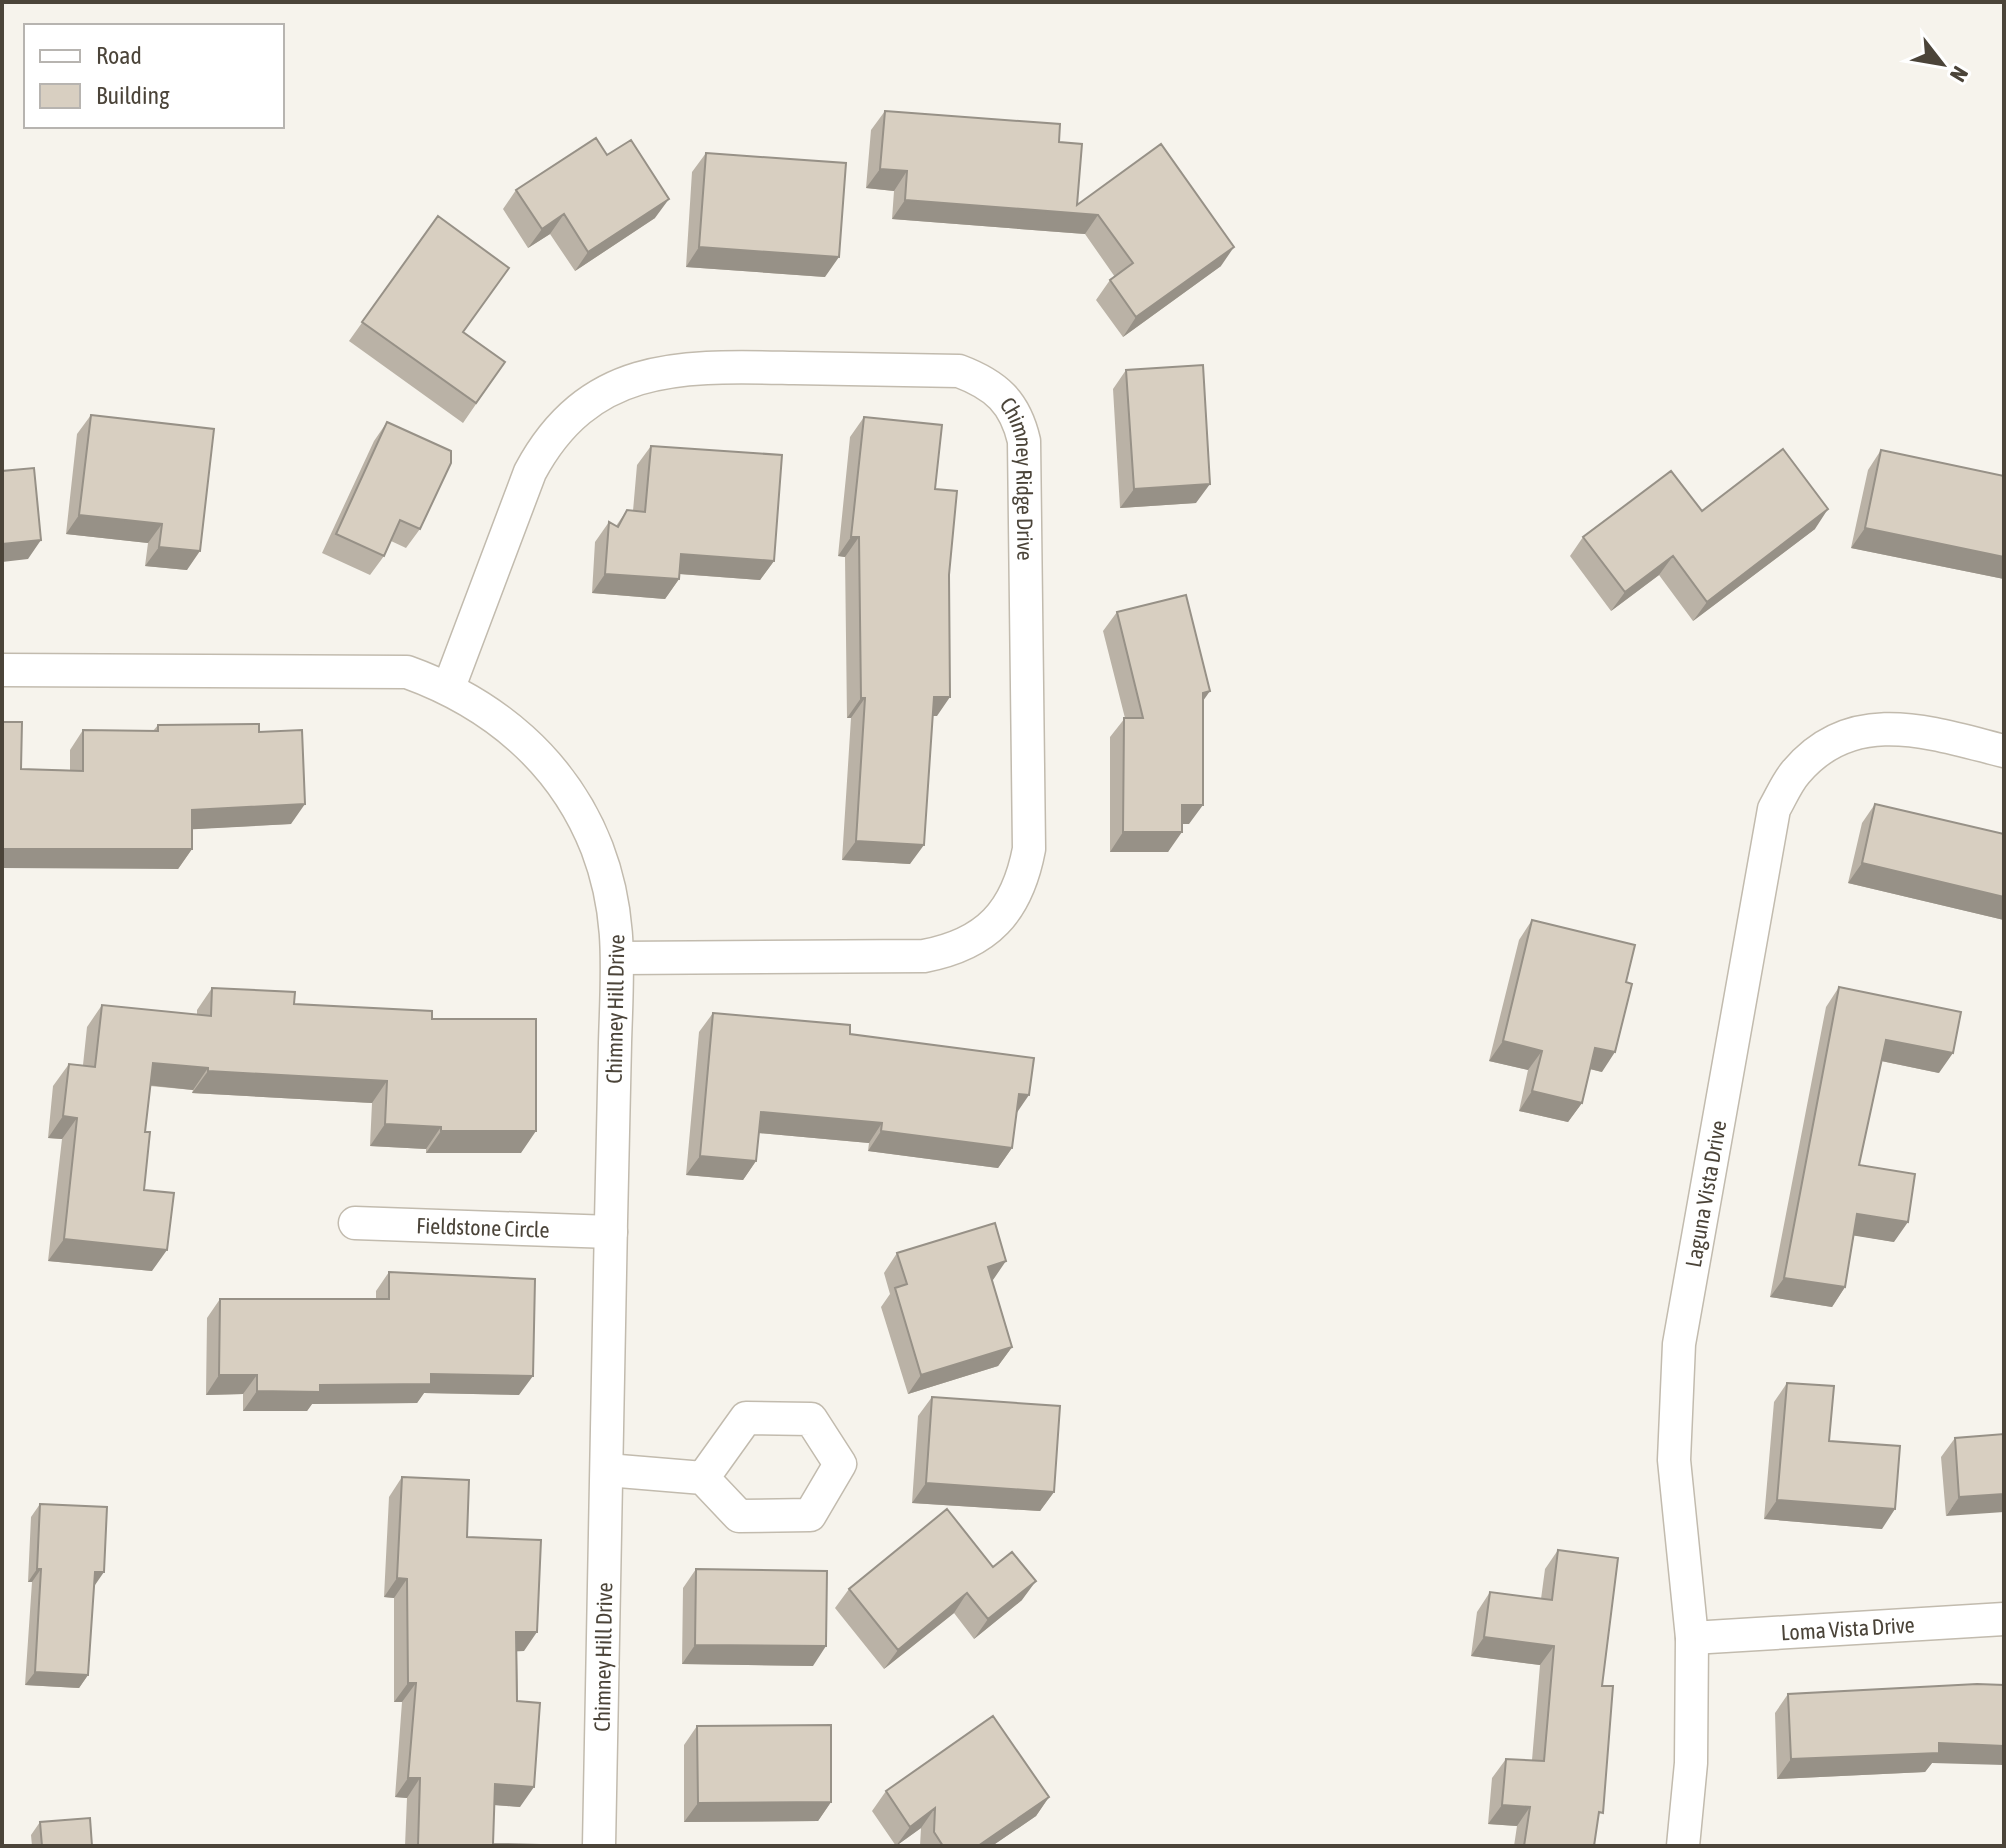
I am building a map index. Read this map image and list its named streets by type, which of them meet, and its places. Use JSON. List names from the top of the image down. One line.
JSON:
{"streets":{"street":["Chimney Ridge Drive","Chimney Hill Drive","Laguna Vista Drive","Fieldstone Circle","Loma Vista Drive"]},"crossings":[["Chimney Ridge Drive","Chimney Hill Drive"],["Chimney Hill Drive","Fieldstone Circle"],["Laguna Vista Drive","Loma Vista Drive"]],"legend":["Road","Building"],"north":"bottom right"}
